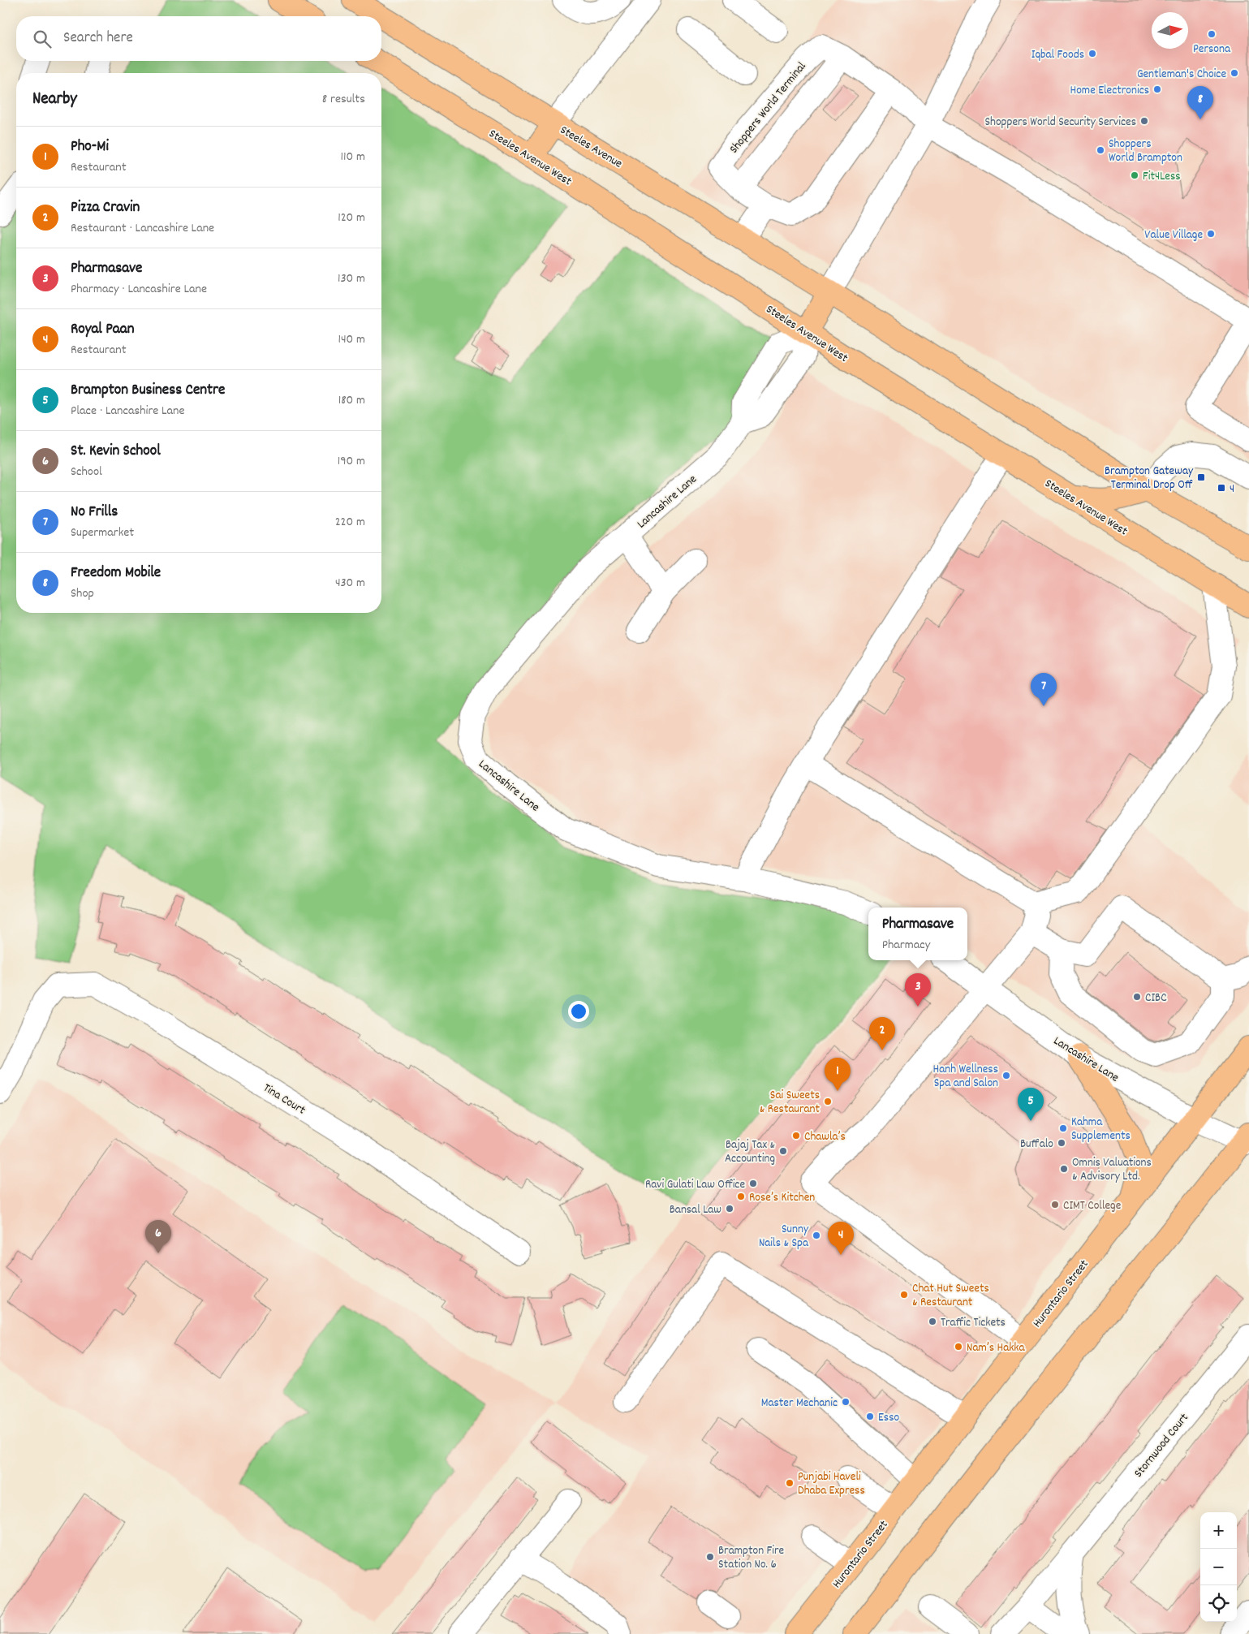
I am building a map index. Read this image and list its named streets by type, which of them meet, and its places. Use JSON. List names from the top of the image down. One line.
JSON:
{"streets":{"main road":["Steeles Avenue","Steeles Avenue West","Hurontario Street"],"street":["Shoppers World Terminal","Lancashire Lane","Tina Court","Stornwood Court"]},"crossings":[["Steeles Avenue West","Lancashire Lane"],["Lancashire Lane","Hurontario Street"]],"places":{"other":["Persona","Iqbal Foods","Gentleman's Choice","Home Electronics","Shoppers World Security Services","Shoppers World Brampton","Fit4Less","Value Village","CIBC","Hanh Wellness Spa and Salon","Sai Sweets & Restaurant","Kahma Supplements","Chawla’s","Buffalo","Bajaj Tax & Accounting","Omnis Valuations & Advisory Ltd.","Ravi Gulati Law Office","Rose’s Kitchen","CIMT College","Bansal Law","Sunny Nails & Spa","Chat Hut Sweets & Restaurant","Traffic Tickets","Nam’s Hakka","Master Mechanic","Esso","Punjabi Haveli Dhaba Express","Brampton Fire Station No. 6"],"transit":["Brampton Gateway Terminal Drop Off","4"]},"north":"right","page":{"search":"Search here","heading":["Nearby","8 results"],"pins":["8","7","3","2","1","5","6","4"],"list":[{"mark":"1","name":"Pho-Mi","note":"Restaurant","value":"110 m"},{"mark":"2","name":"Pizza Cravin","note":"Restaurant · Lancashire Lane","value":"120 m"},{"mark":"3","name":"Pharmasave","note":"Pharmacy · Lancashire Lane","value":"130 m"},{"mark":"4","name":"Royal Paan","note":"Restaurant","value":"140 m"},{"mark":"5","name":"Brampton Business Centre","note":"Place · Lancashire Lane","value":"180 m"},{"mark":"6","name":"St. Kevin School","note":"School","value":"190 m"},{"mark":"7","name":"No Frills","note":"Supermarket","value":"220 m"},{"mark":"8","name":"Freedom Mobile","note":"Shop","value":"430 m"}],"popup":["Pharmasave","Pharmacy"],"map_buttons":["+","−"]}}
